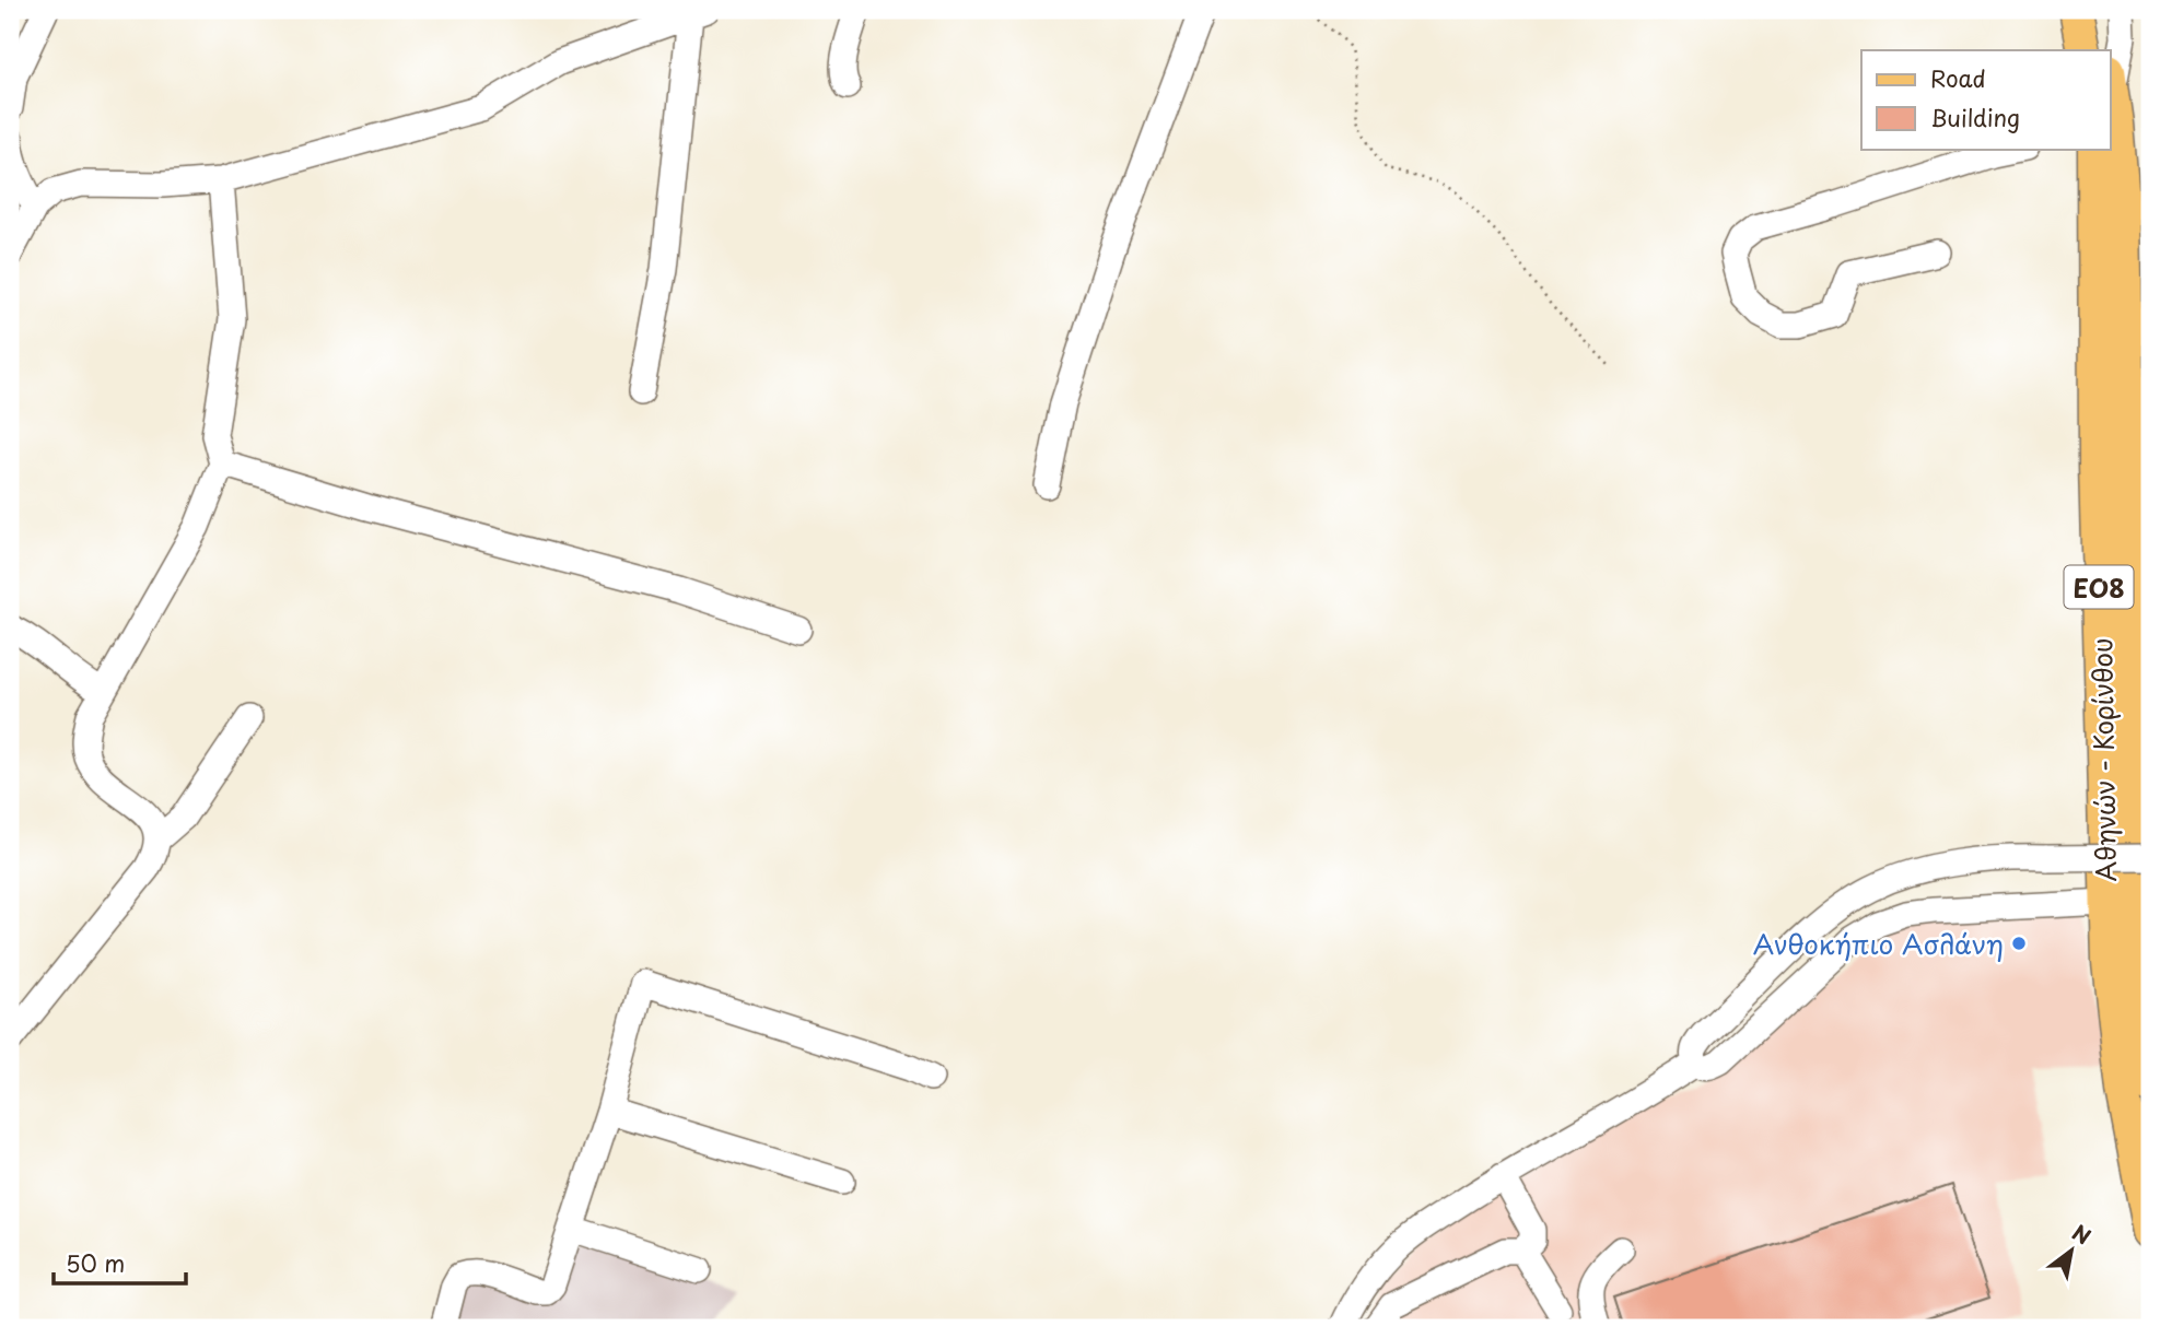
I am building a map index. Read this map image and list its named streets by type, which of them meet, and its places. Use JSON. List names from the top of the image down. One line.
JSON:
{"streets":{"main road":["ΕΟ8","Αθηνών - Κορίνθου"]},"places":["Ανθοκήπιο Ασλάνη"],"legend":["Road","Building"],"scale_bar":"50 m","north":"top right"}
